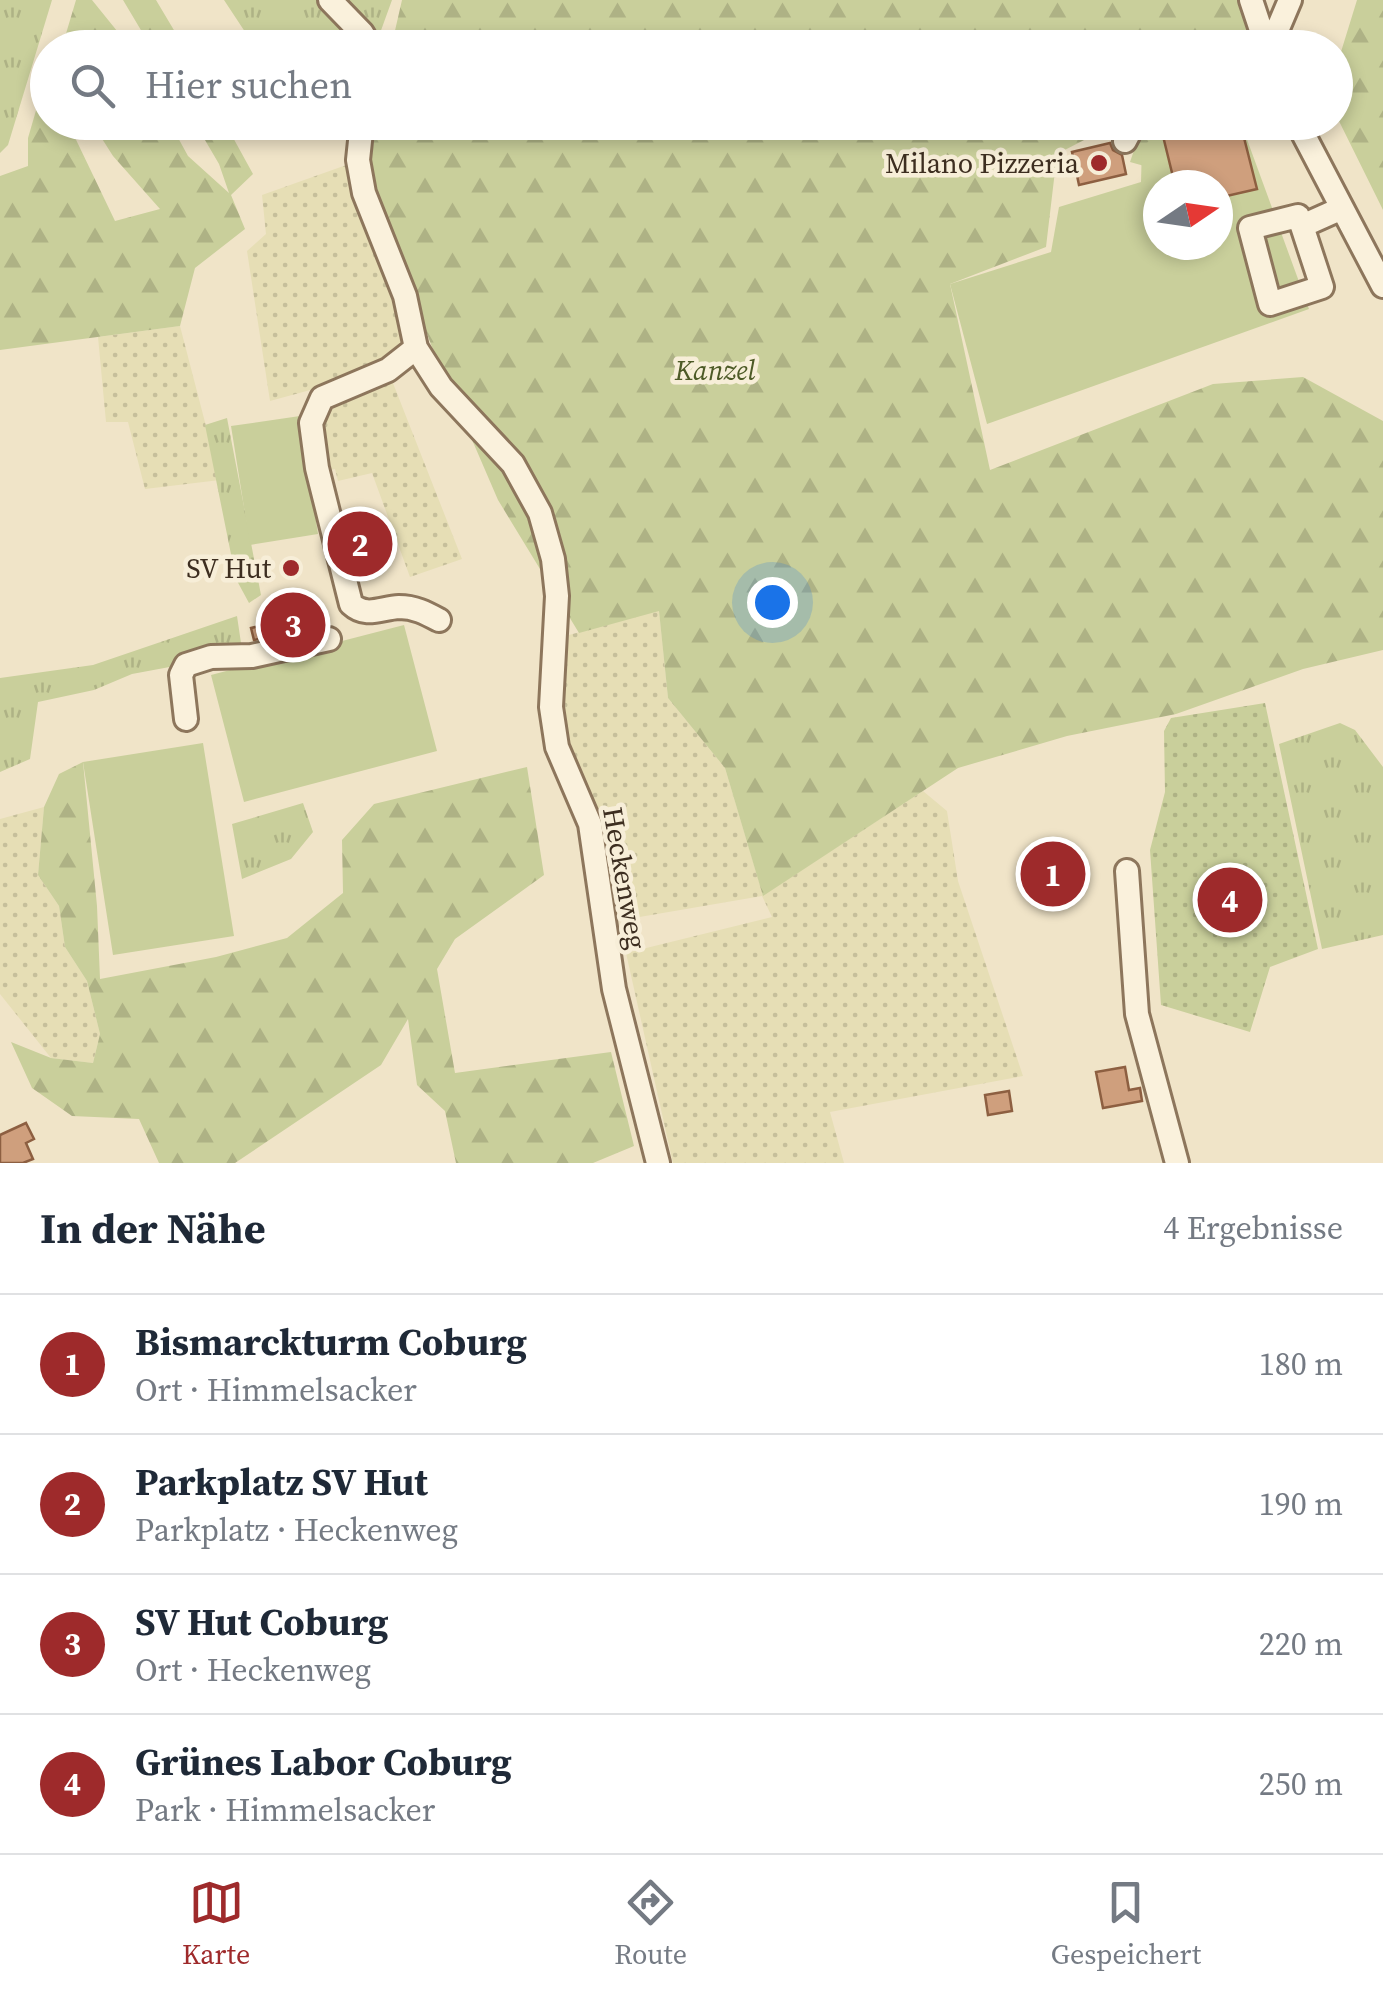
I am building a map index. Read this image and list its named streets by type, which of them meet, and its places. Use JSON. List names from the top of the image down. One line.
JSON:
{"streets":{"street":["Heckenweg"]},"parks":["Kanzel"],"places":["Milano Pizzeria","SV Hut"],"north":"right","page":{"search":"Hier suchen","pins":["2","3","1","4"],"heading":["In der Nähe","4 Ergebnisse"],"list":[{"mark":"1","name":"Bismarckturm Coburg","note":"Ort · Himmelsacker","value":"180 m"},{"mark":"2","name":"Parkplatz SV Hut","note":"Parkplatz · Heckenweg","value":"190 m"},{"mark":"3","name":"SV Hut Coburg","note":"Ort · Heckenweg","value":"220 m"},{"mark":"4","name":"Grünes Labor Coburg","note":"Park · Himmelsacker","value":"250 m"}],"nav":["Karte","Route","Gespeichert"]}}
